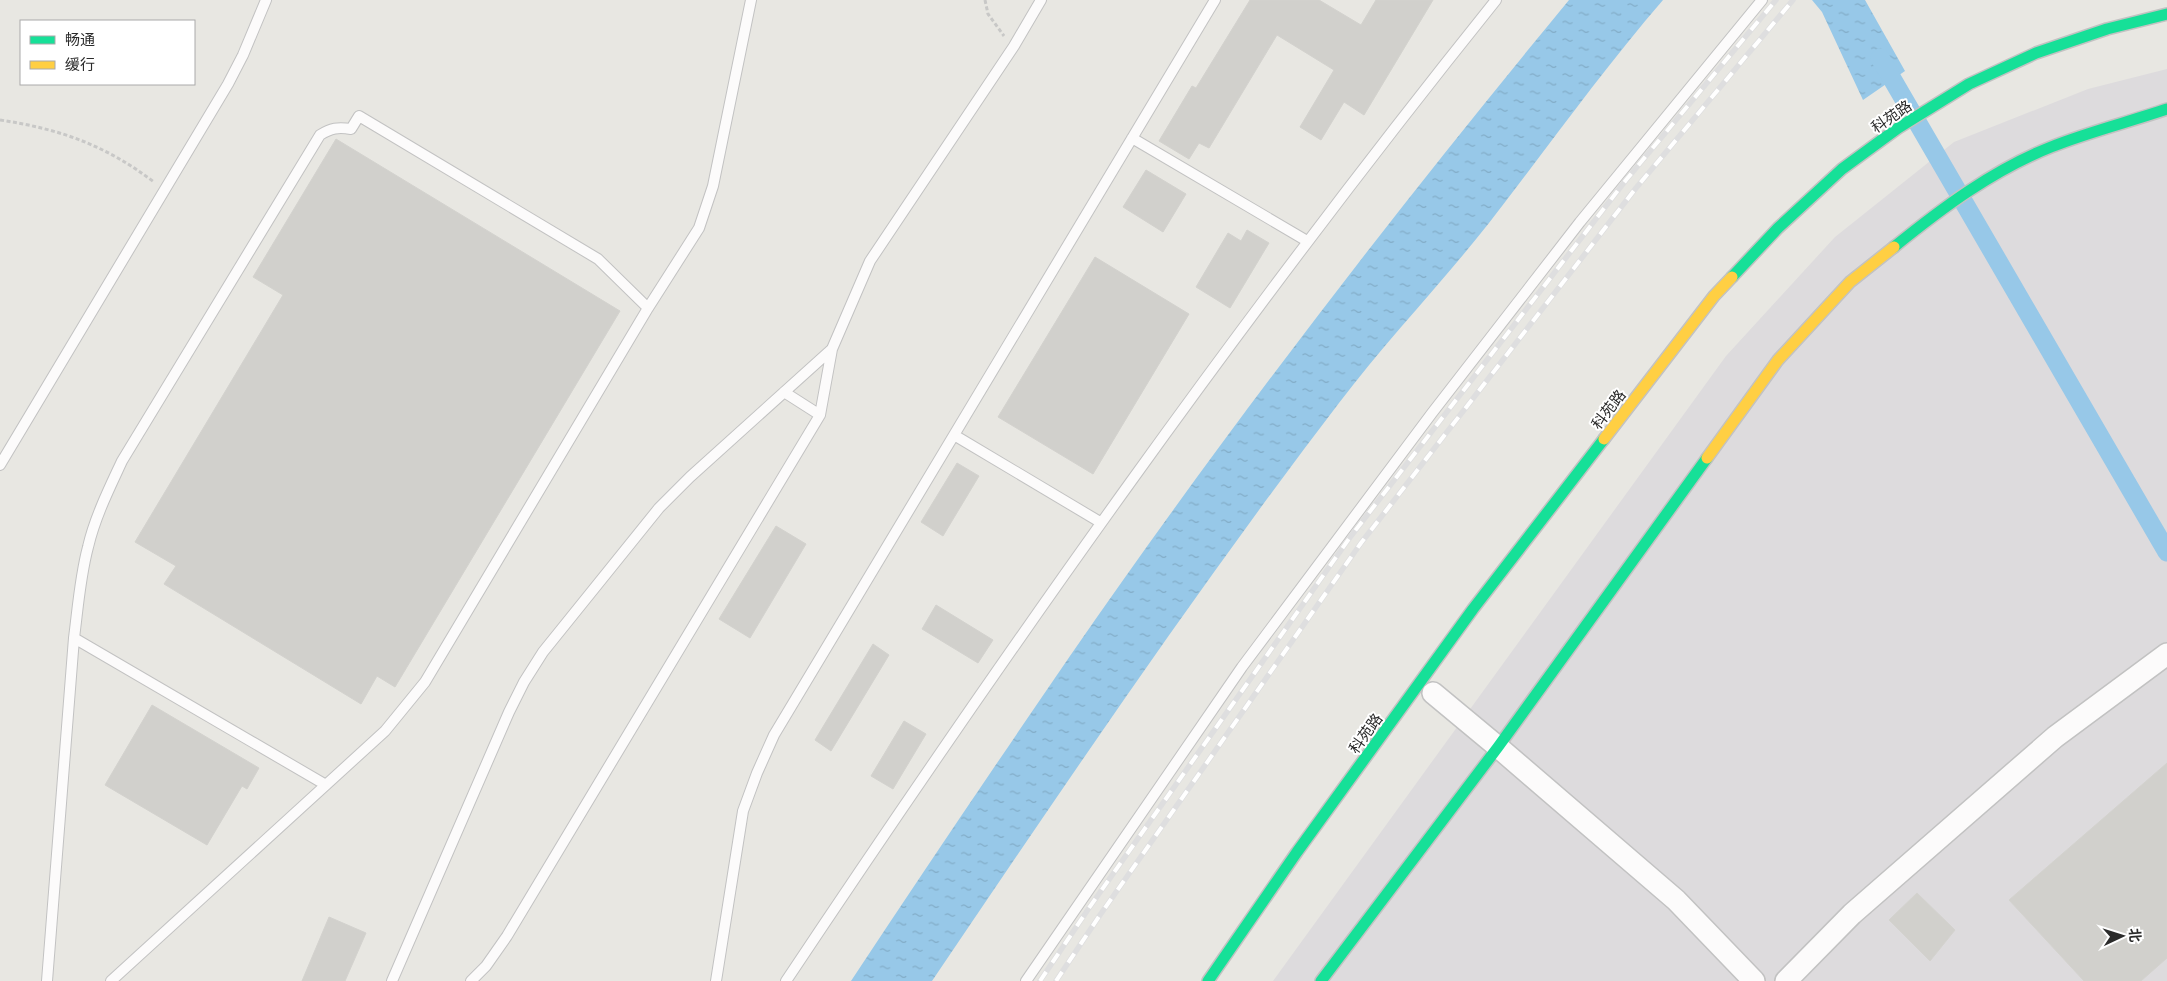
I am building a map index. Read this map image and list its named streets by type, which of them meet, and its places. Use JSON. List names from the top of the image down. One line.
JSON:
{"streets":{"street":["科苑路"]},"legend":["畅通","缓行"],"north":"right"}
